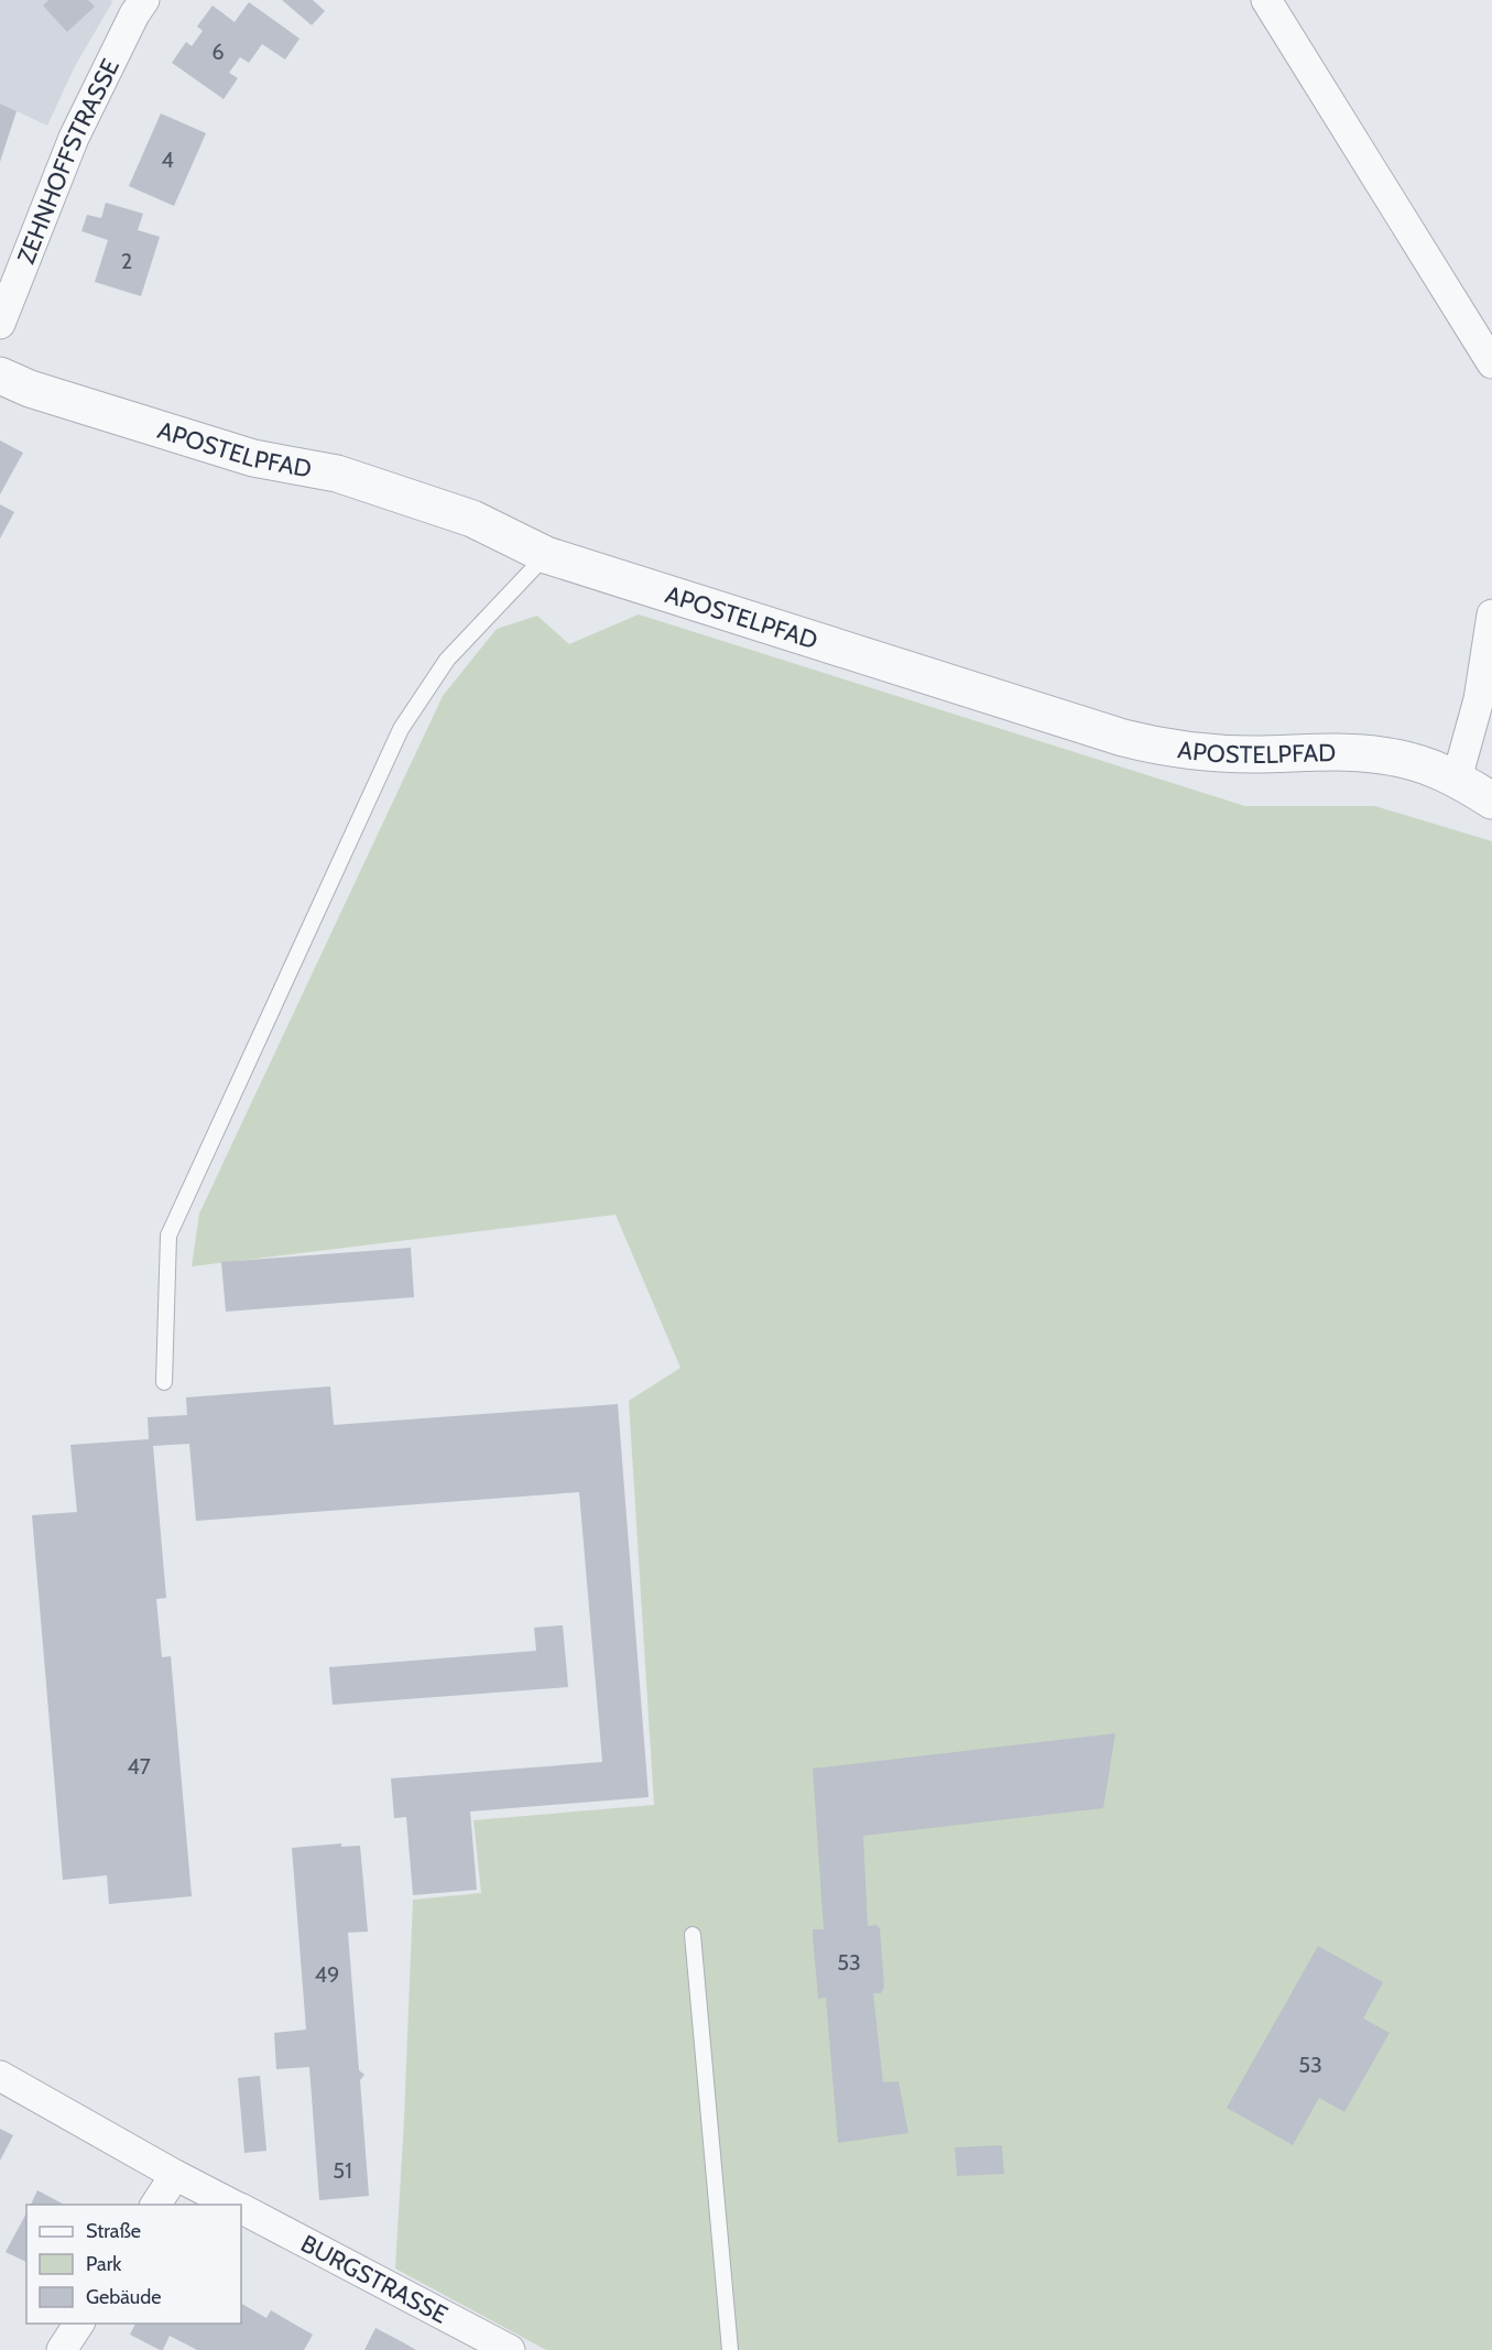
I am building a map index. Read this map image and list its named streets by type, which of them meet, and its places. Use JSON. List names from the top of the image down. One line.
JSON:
{"streets":{"street":["ZEHNHOFFSTRASSE","APOSTELPFAD","BURGSTRASSE"]},"house_numbers":["6","4","2","47","53","49","53","51"],"legend":["Straße","Park","Gebäude"]}
